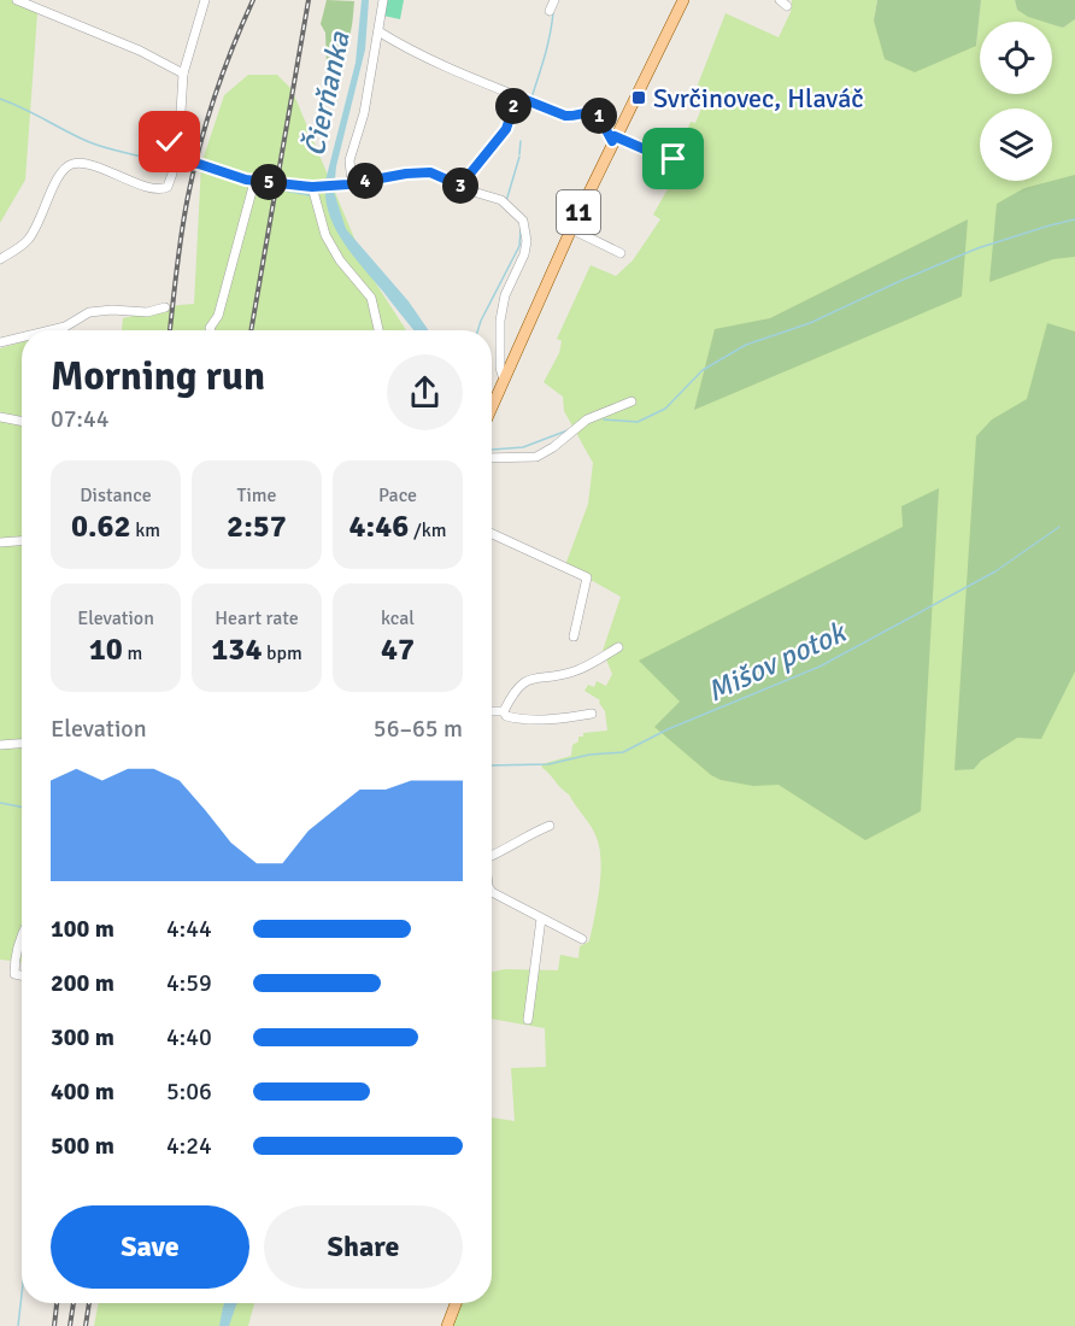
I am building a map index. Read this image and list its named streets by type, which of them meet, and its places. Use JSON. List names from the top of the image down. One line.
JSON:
{"streets":{"main road":["11"]},"water":["Čierňanka","Mišov potok"],"places":{"transit":["Svrčinovec, Hlaváč"]},"page":{"pins":["2","1","4","5","3"],"heading":["Morning run","07:44"],"stats":[["Distance","0.62 km"],["Time","2:57"],["Pace","4:46 /km"],["Elevation","10 m"],["Heart rate","134 bpm"],["kcal","47"]],"chart":["Elevation","56–65 m"],"list":[{"name":"100 m","note":"4:44"},{"name":"200 m","note":"4:59"},{"name":"300 m","note":"4:40"},{"name":"400 m","note":"5:06"},{"name":"500 m","note":"4:24"}],"buttons":["Save","Share"]}}
